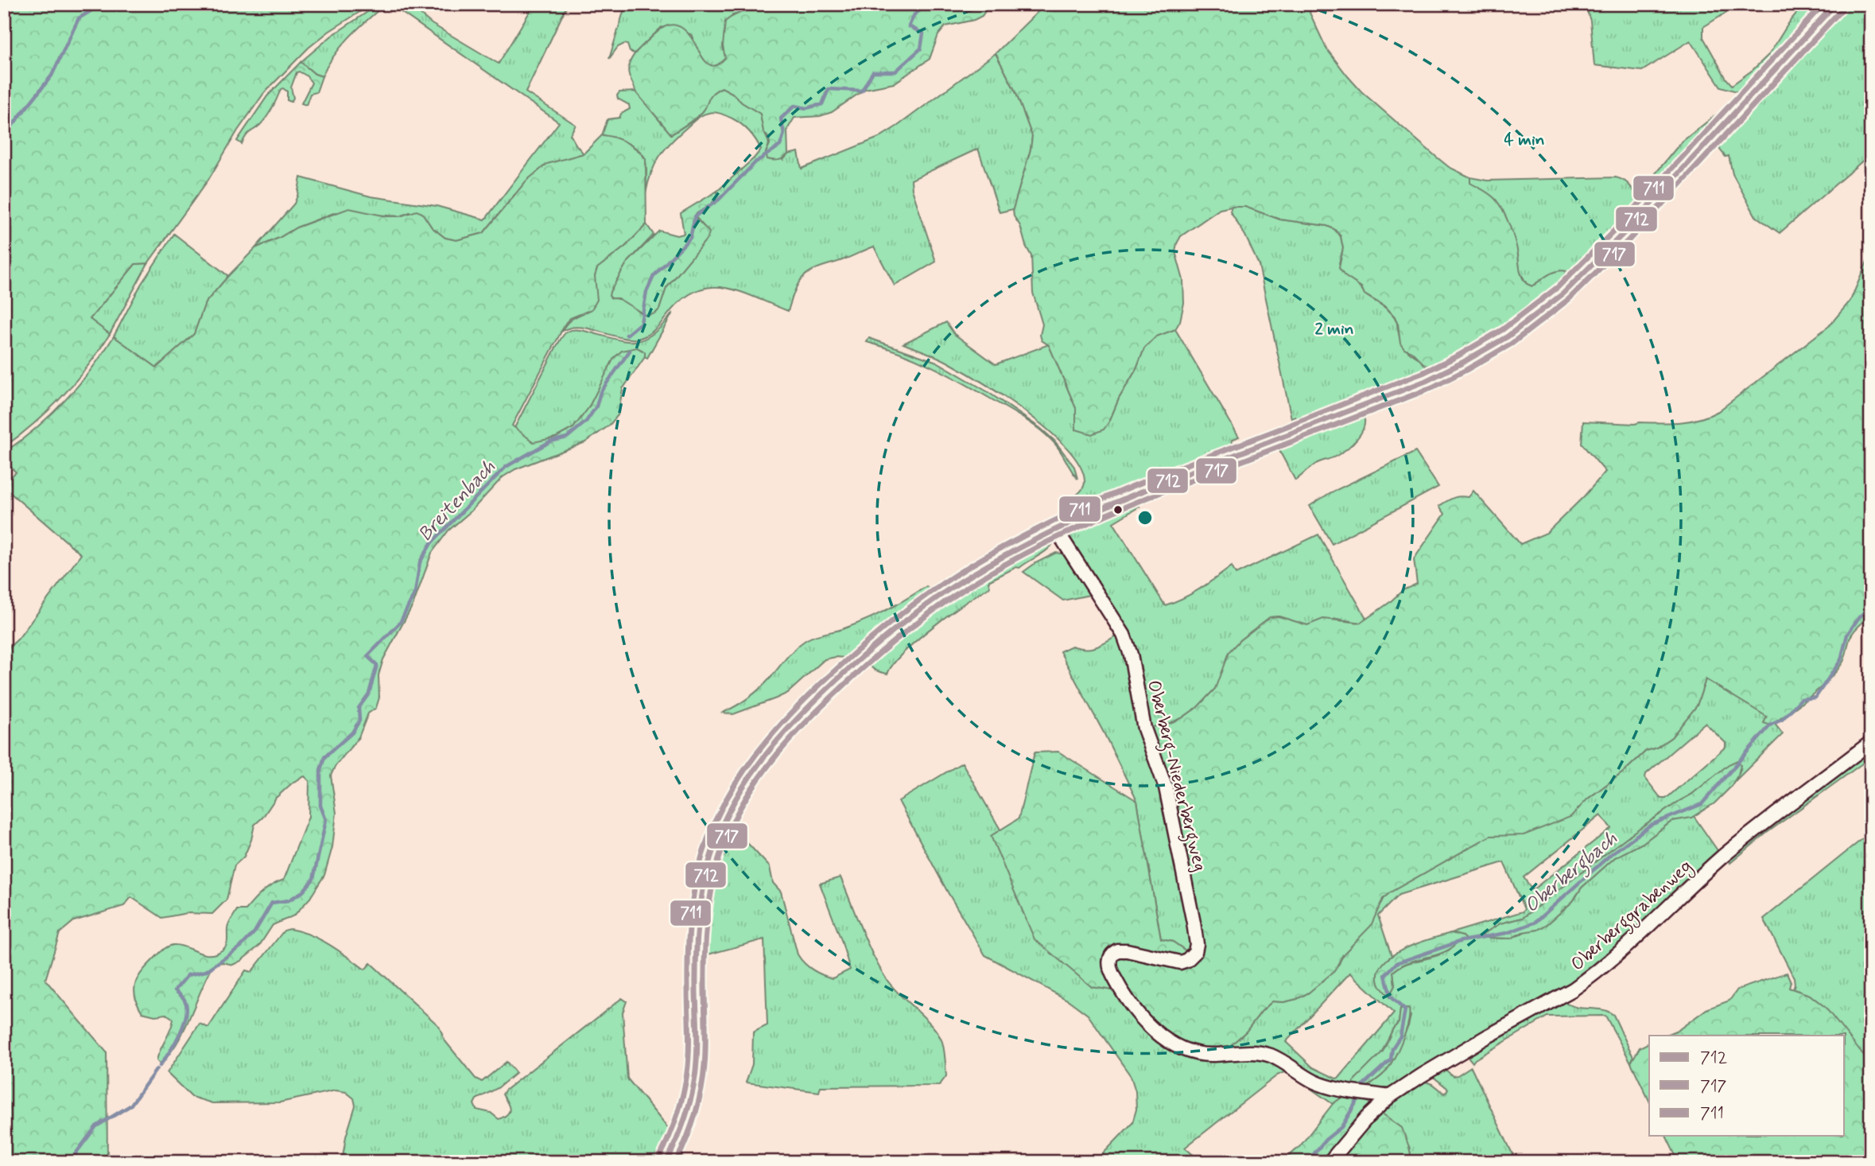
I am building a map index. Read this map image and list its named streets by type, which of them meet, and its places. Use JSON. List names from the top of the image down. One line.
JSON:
{"streets":{"street":["Oberberg-Niederbergweg","Oberberggrabenweg"]},"crossings":[["Oberberg-Niederbergweg","Oberberggrabenweg"]],"water":["Breitenbach","Oberbergbach"],"lines":["transit line 712","transit line 711","transit line 717"],"legend":["712","717","711"],"rings":["4 min","2 min"]}
